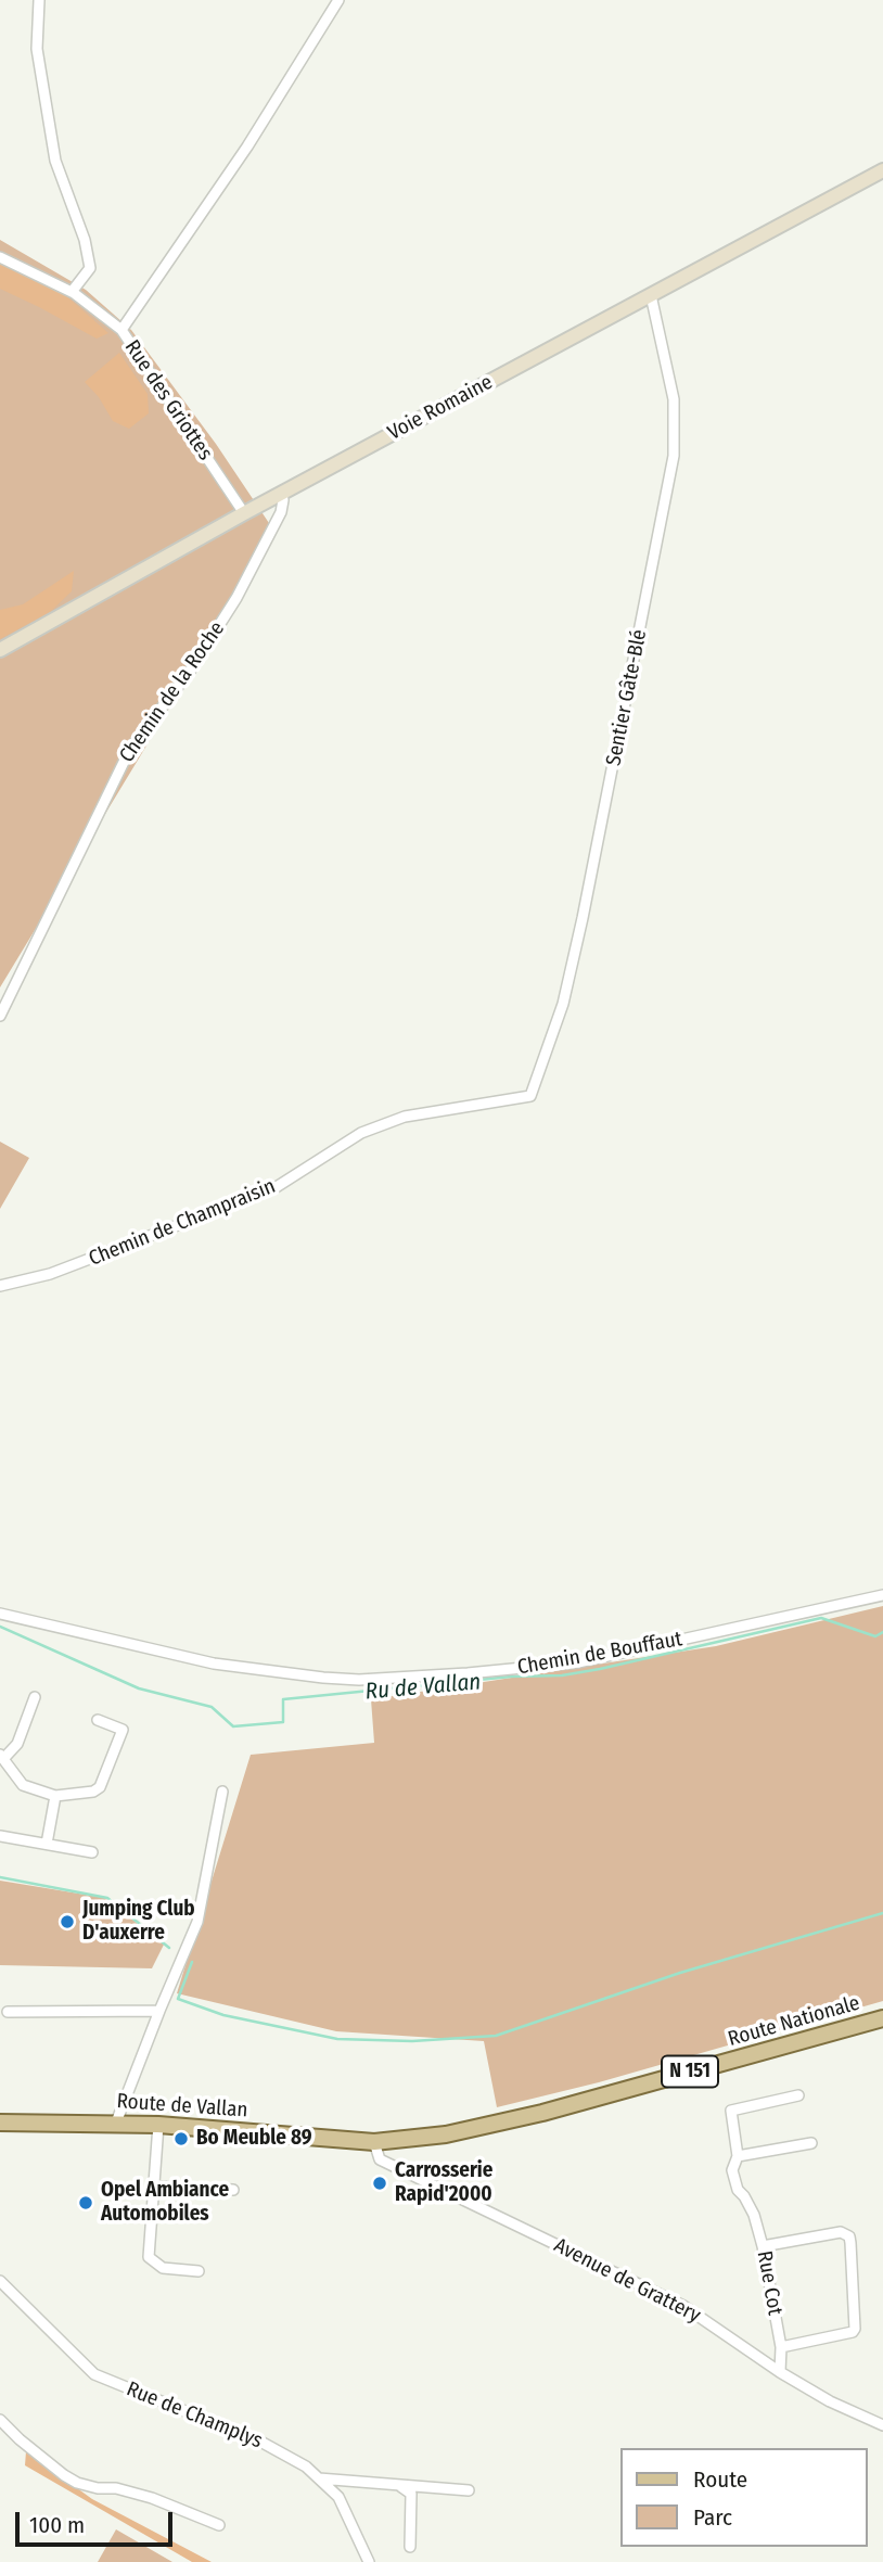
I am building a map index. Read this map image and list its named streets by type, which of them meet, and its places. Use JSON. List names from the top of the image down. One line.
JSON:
{"streets":{"main road":["Voie Romaine","Route Nationale","N 151","Route de Vallan"],"street":["Rue des Griottes","Chemin de la Roche","Sentier Gâte-Blé","Chemin de Champraisin","Chemin de Bouffaut","Avenue de Grattery","Rue Cot","Rue de Champlys"]},"crossings":[["Rue des Griottes","Voie Romaine"],["Voie Romaine","Chemin de la Roche"],["Voie Romaine","Sentier Gâte-Blé"],["Sentier Gâte-Blé","Chemin de Champraisin"],["Route Nationale","Route de Vallan"],["Route de Vallan","Avenue de Grattery"],["Avenue de Grattery","Rue Cot"]],"water":["Ru de Vallan"],"places":["Jumping Club D'auxerre","Bo Meuble 89","Carrosserie Rapid'2000","Opel Ambiance Automobiles"],"legend":["Route","Parc"],"scale_bar":"100 m"}
